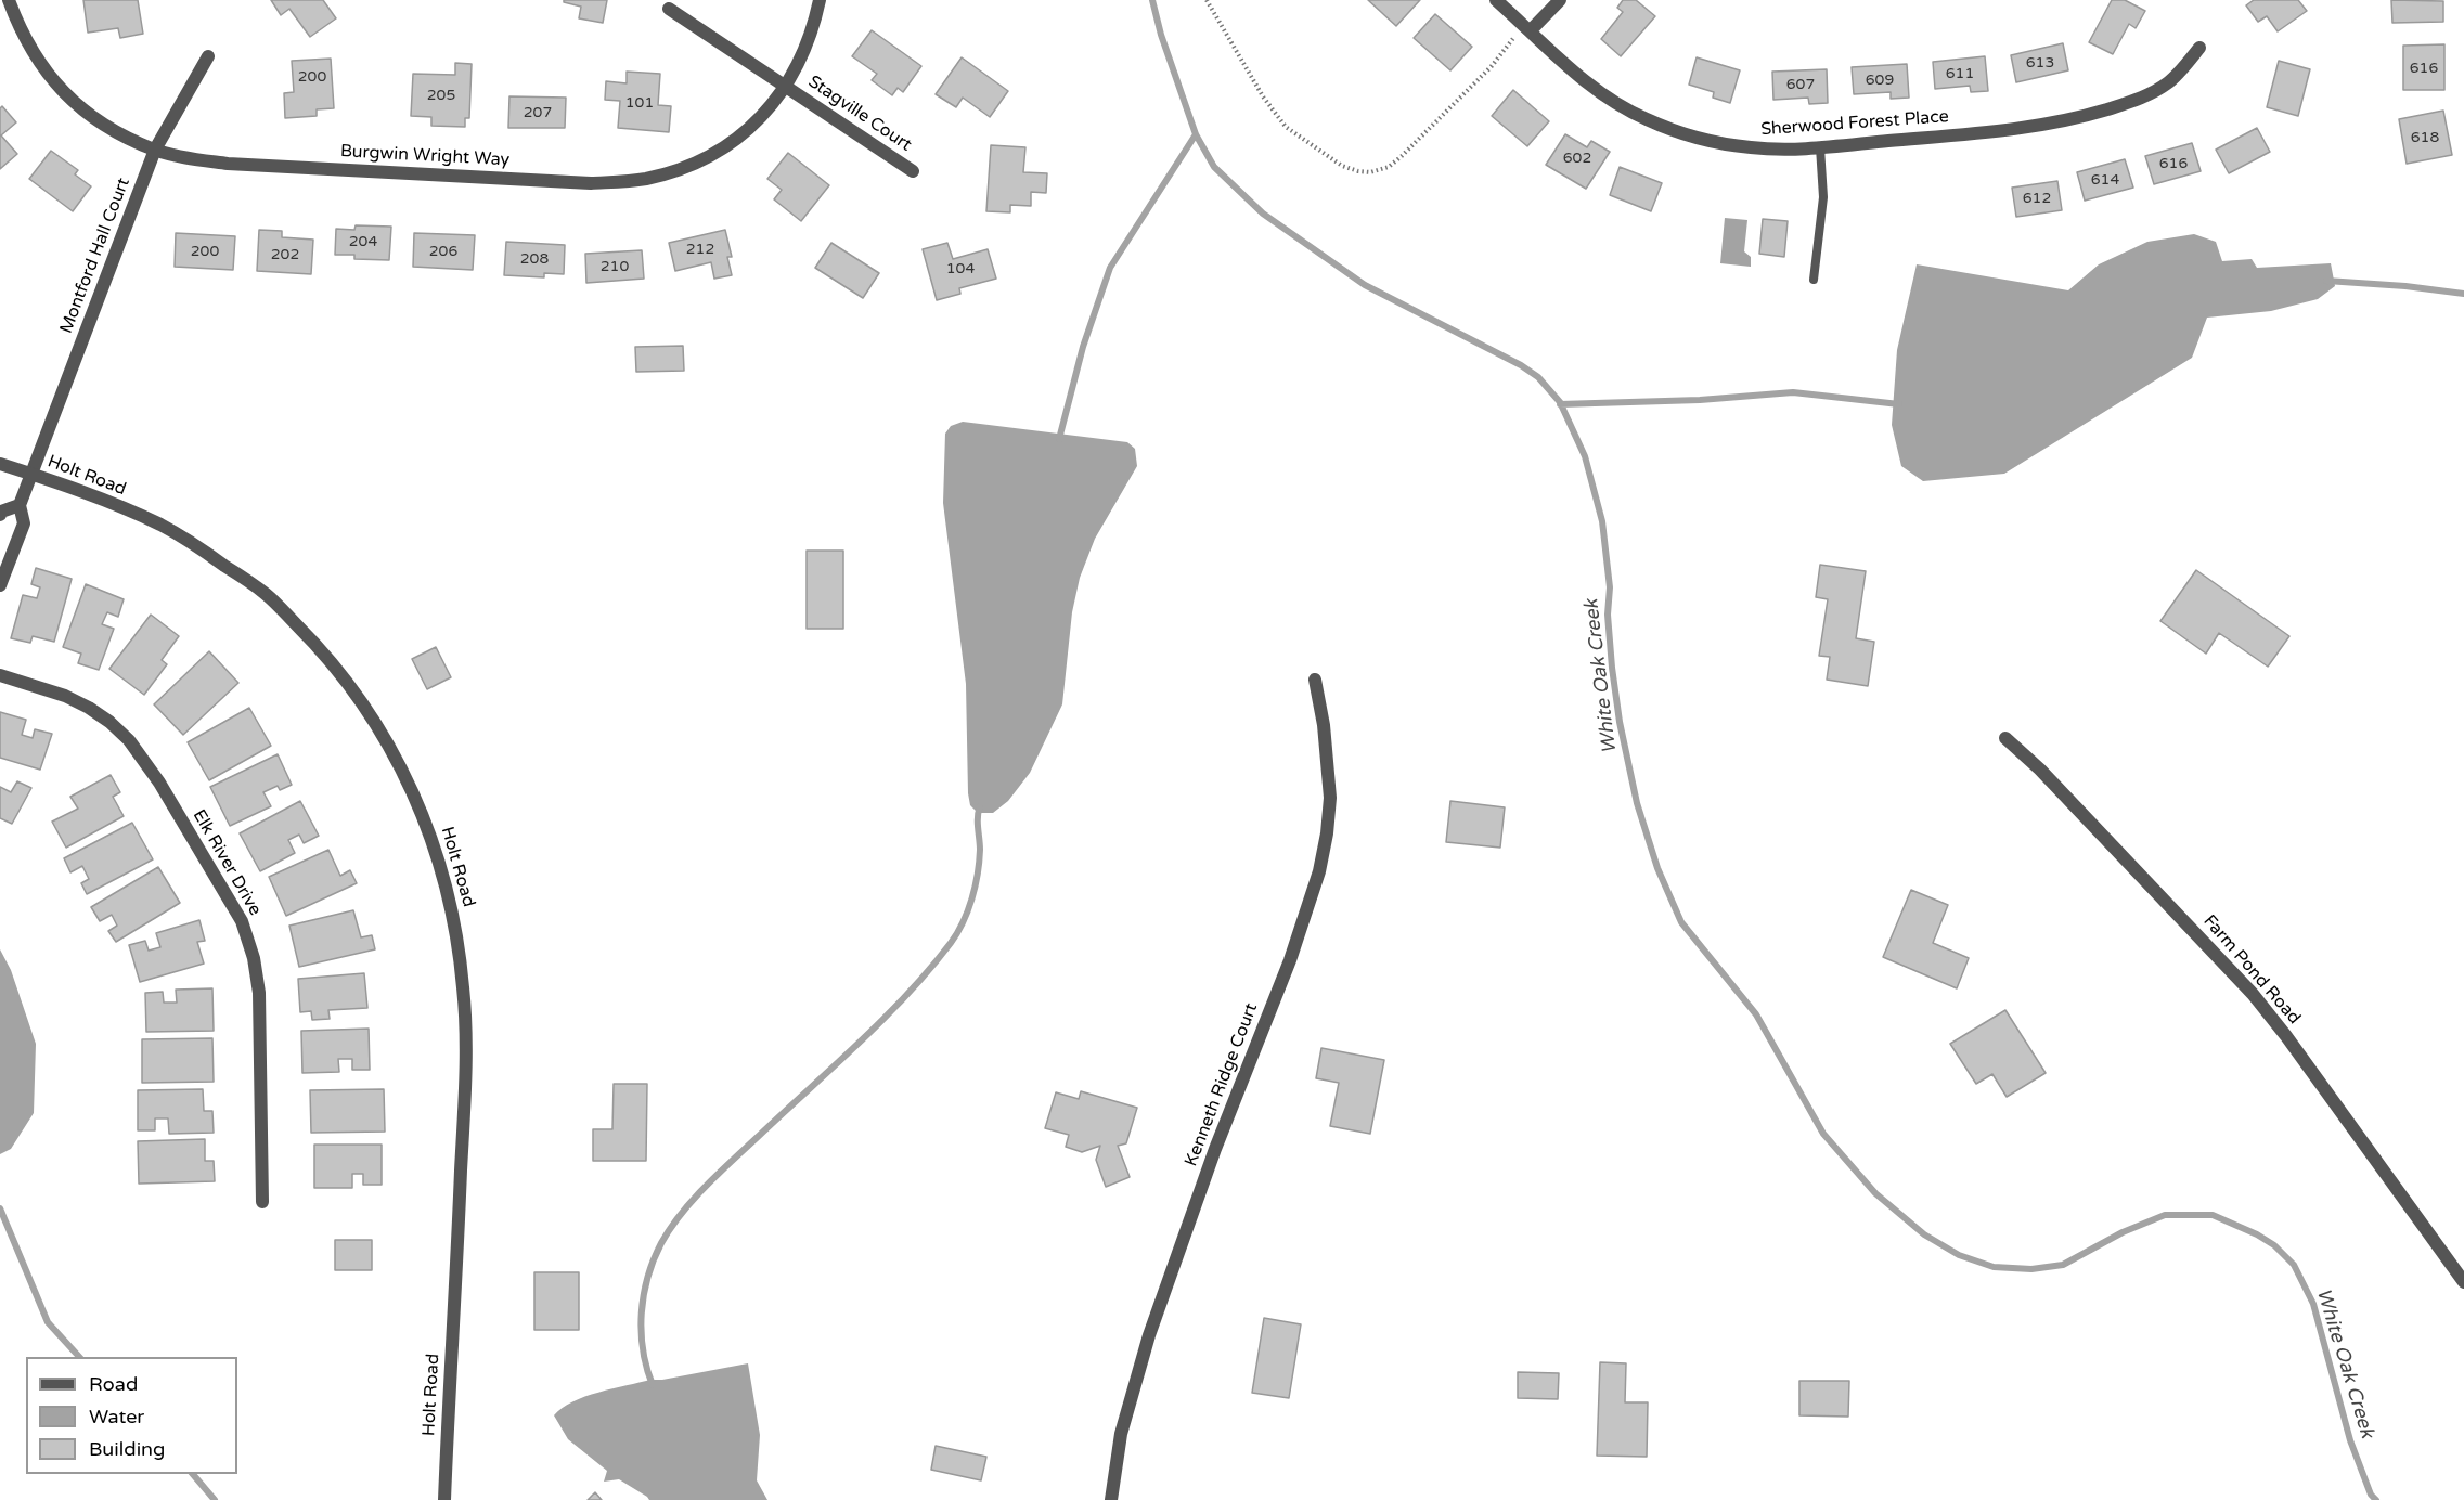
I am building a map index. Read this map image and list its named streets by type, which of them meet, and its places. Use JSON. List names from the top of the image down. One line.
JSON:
{"streets":{"street":["Stagville Court","Sherwood Forest Place","Burgwin Wright Way","Montford Hall Court","Holt Road","Elk River Drive","Farm Pond Road","Kenneth Ridge Court"]},"crossings":[["Stagville Court","Burgwin Wright Way"],["Burgwin Wright Way","Montford Hall Court"],["Montford Hall Court","Holt Road"]],"water":["White Oak Creek"],"house_numbers":["613","616","611","200","609","607","205","101","207","618","602","616","614","612","204","212","200","206","202","208","210","104"],"legend":["Road","Water","Building"]}
